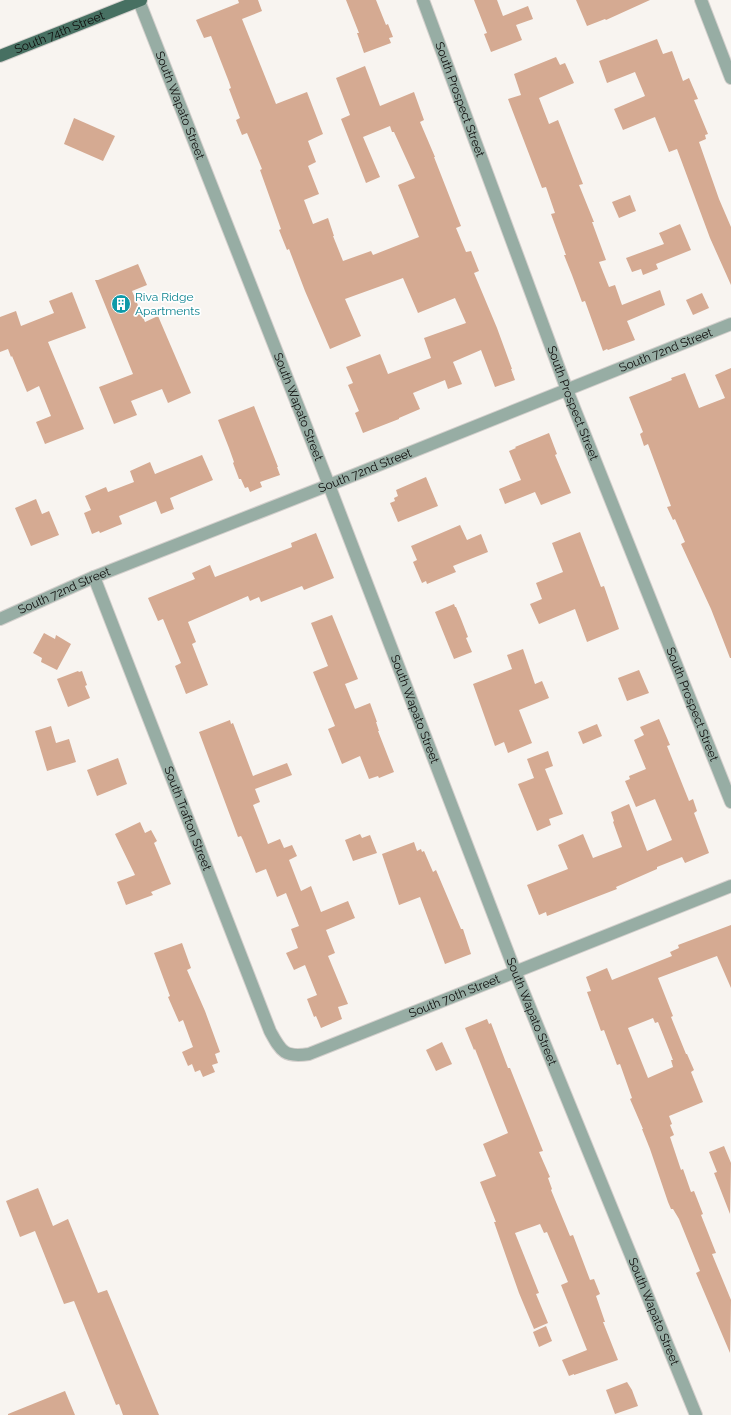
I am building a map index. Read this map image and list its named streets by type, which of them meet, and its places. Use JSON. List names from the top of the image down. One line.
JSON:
{"streets":{"main road":["South 74th Street"],"street":["South Prospect Street","South Wapato Street","South 72nd Street","South Trafton Street","South 70th Street"]},"crossings":[["South 74th Street","South Wapato Street"],["South Prospect Street","South 72nd Street"],["South Wapato Street","South 72nd Street"],["South Wapato Street","South 70th Street"],["South 72nd Street","South Trafton Street"],["South Trafton Street","South 70th Street"]],"places":{"building":["Riva Ridge Apartments"]}}
